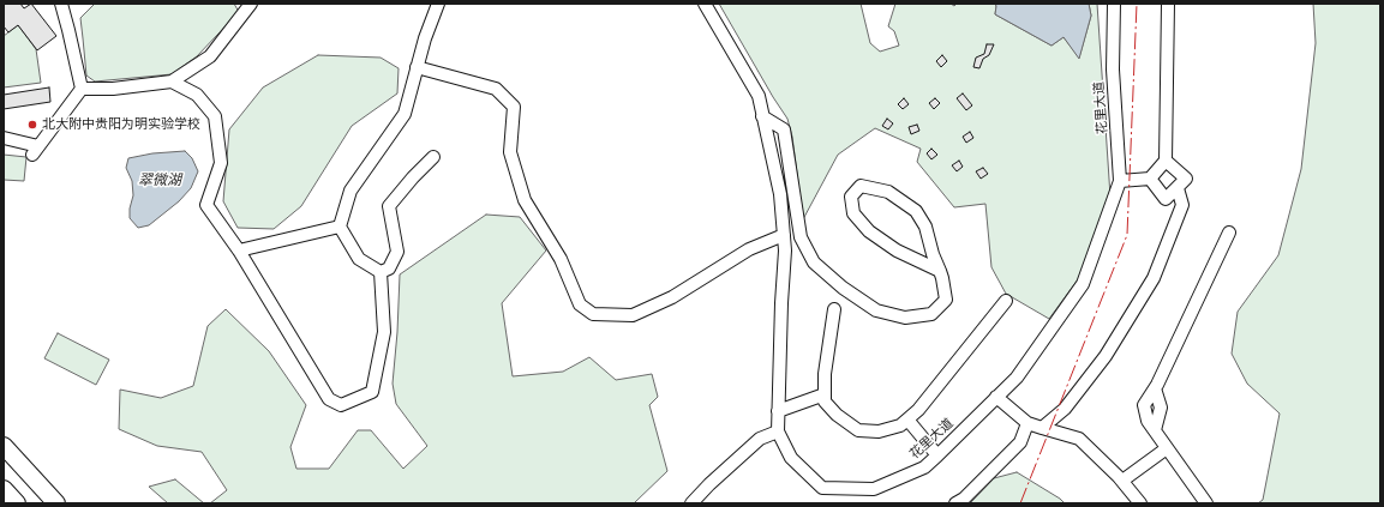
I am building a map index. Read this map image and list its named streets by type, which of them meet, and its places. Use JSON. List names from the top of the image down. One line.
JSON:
{"streets":{"street":["花里大道"]},"water":["翠微湖"],"places":["北大附中贵阳为明实验学校"]}
